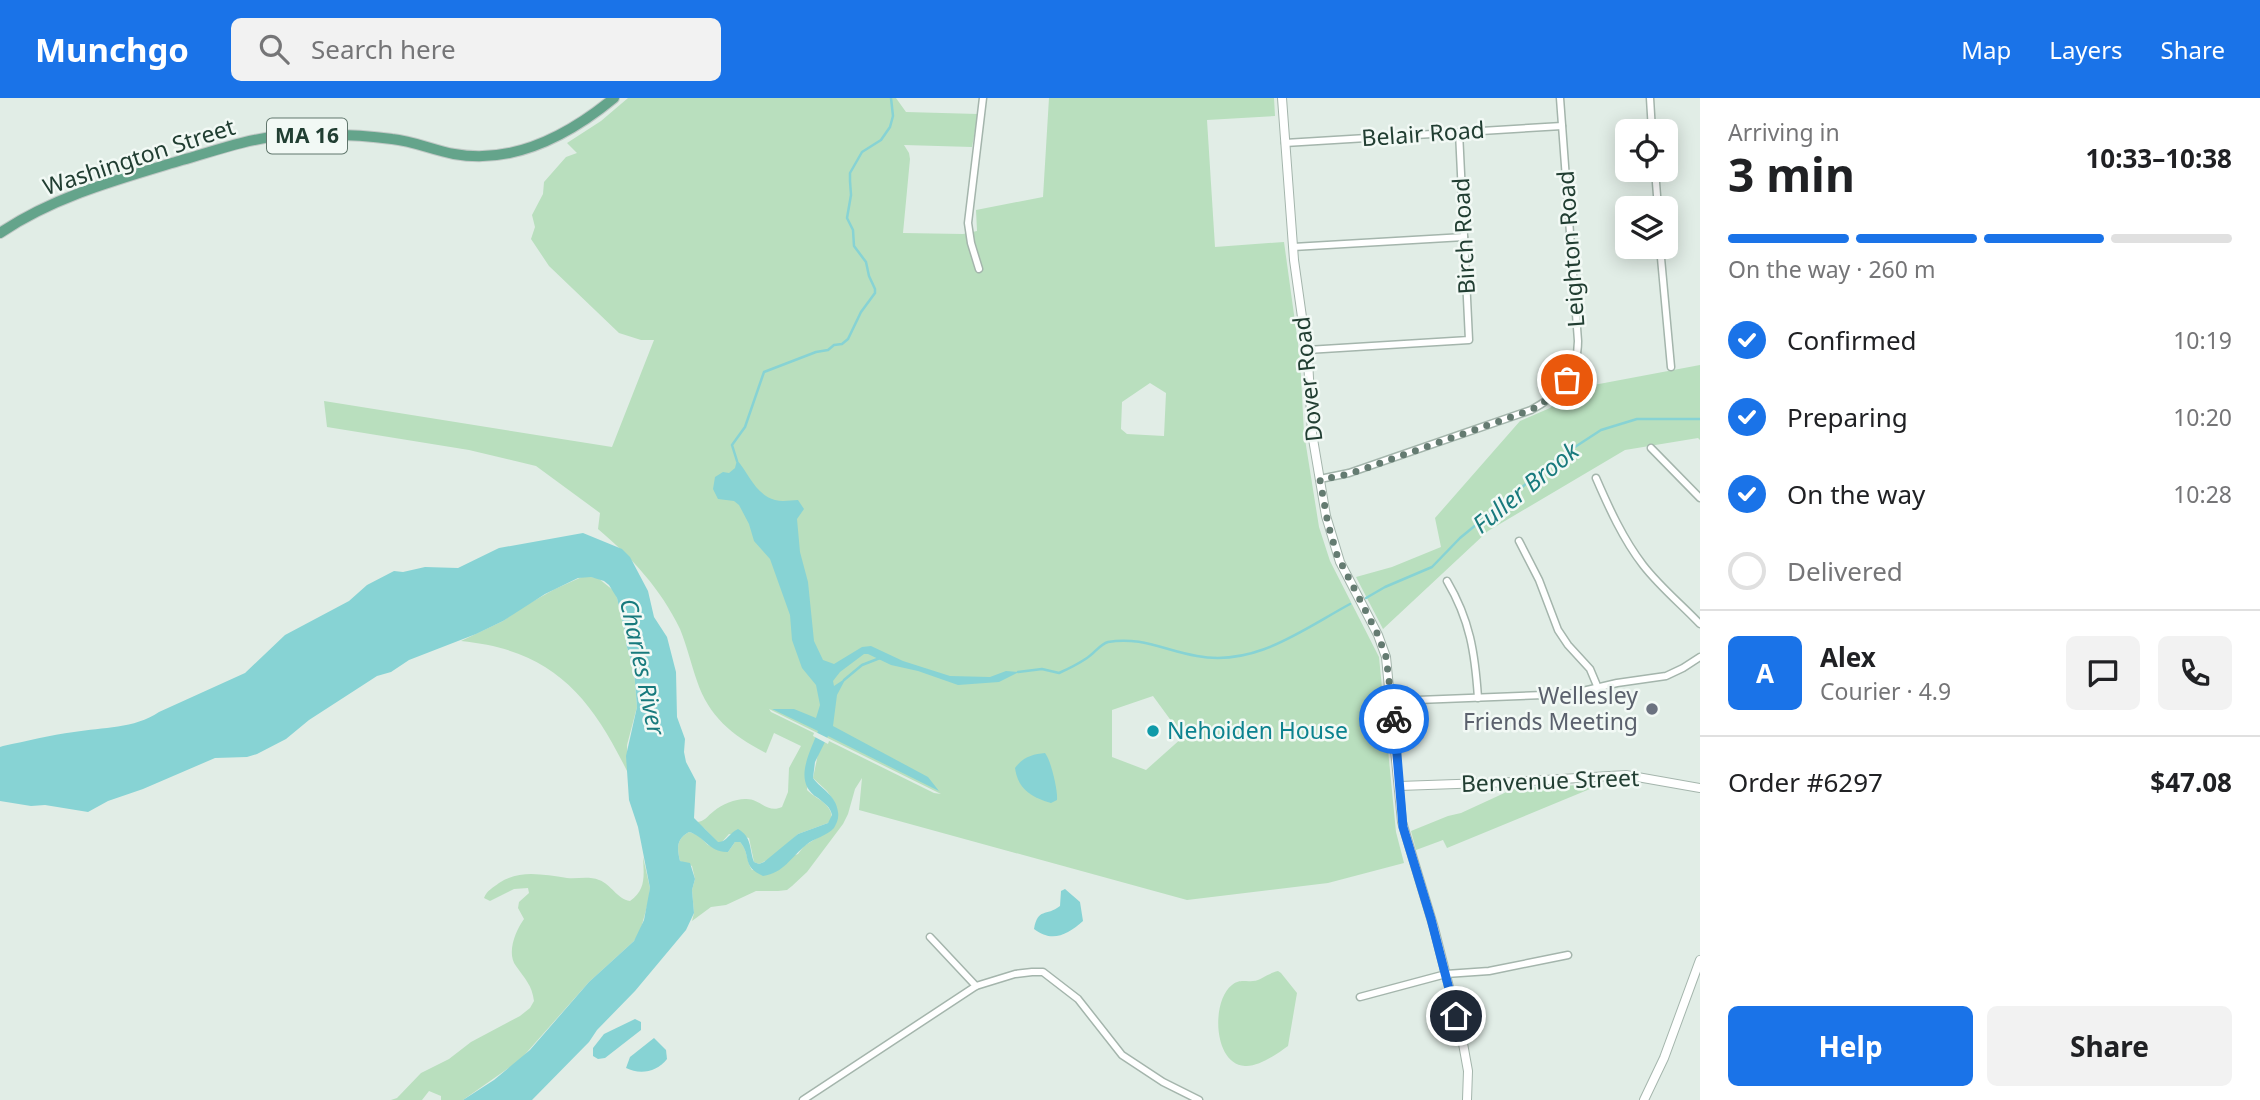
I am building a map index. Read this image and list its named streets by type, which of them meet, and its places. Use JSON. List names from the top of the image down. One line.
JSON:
{"streets":{"main road":["MA 16","Washington Street"],"street":["Belair Road","Birch Road","Leighton Road","Dover Road","Benvenue Street"]},"crossings":[["Belair Road","Birch Road"],["Belair Road","Leighton Road"],["Belair Road","Dover Road"],["Birch Road","Dover Road"],["Leighton Road","Dover Road"],["Dover Road","Benvenue Street"]],"water":["Fuller Brook","Charles River"],"places":["Wellesley Friends Meeting","Nehoiden House"],"page":{"header":"Munchgo","search":"Search here","nav":["Map","Layers","Share"],"heading":["3 min","Arriving in","10:33–10:38"],"panel":["Alex","Courier · 4.9","Order #6297","$47.08"],"bar":"On the way · 260 m","list":[["Confirmed","10:19"],["Preparing","10:20"],["On the way","10:28"],"Delivered"],"round":"A","buttons":["Help","Share"]}}
